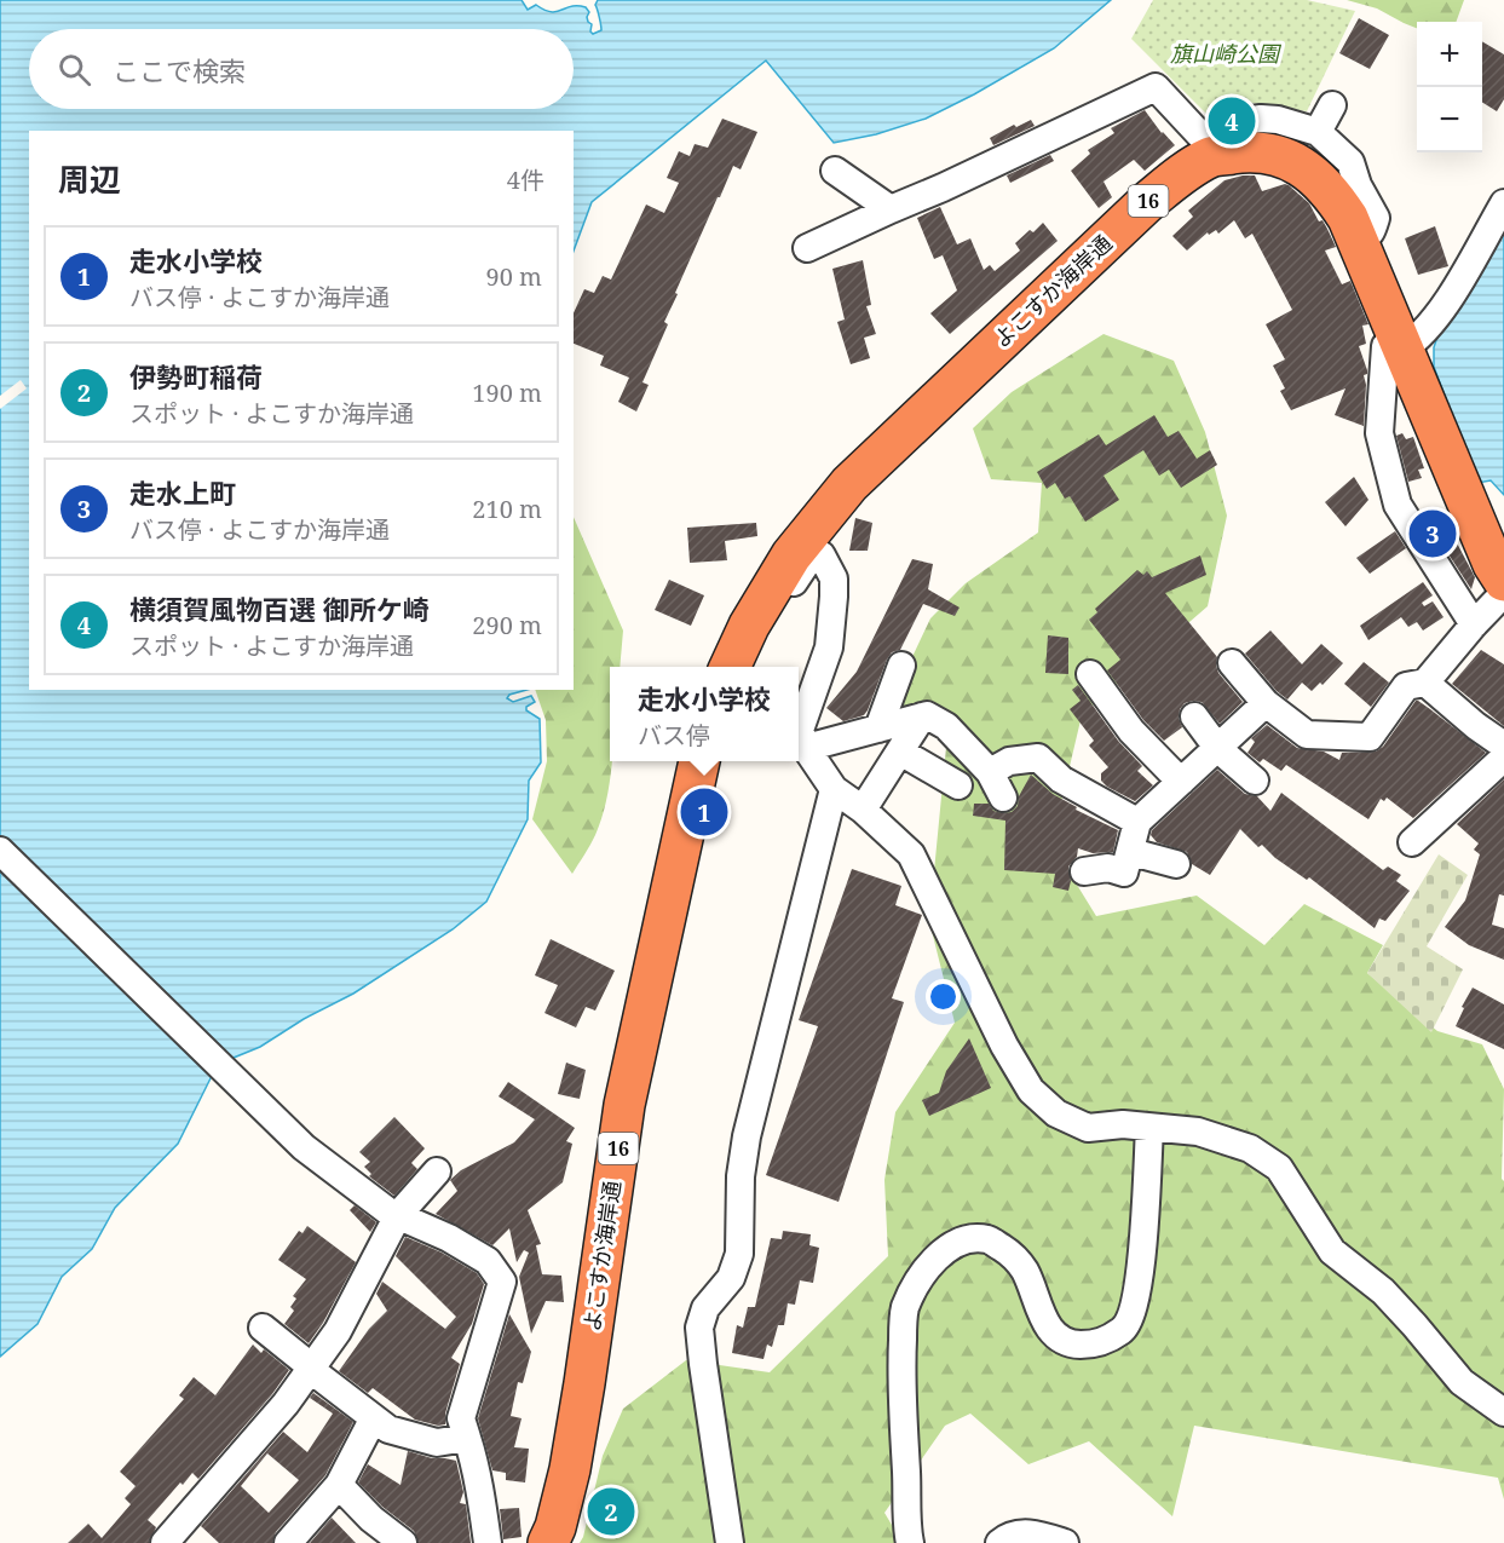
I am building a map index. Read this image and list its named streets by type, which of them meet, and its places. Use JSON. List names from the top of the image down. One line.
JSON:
{"streets":{"highway":["16","よこすか海岸通"]},"parks":["旗山崎公園"],"page":{"map_buttons":["+","−"],"search":"ここで検索","pins":["4","3","1","2"],"heading":["周辺","4件"],"list":[{"mark":"1","name":"走水小学校","note":"バス停 · よこすか海岸通","value":"90 m"},{"mark":"2","name":"伊勢町稲荷","note":"スポット · よこすか海岸通","value":"190 m"},{"mark":"3","name":"走水上町","note":"バス停 · よこすか海岸通","value":"210 m"},{"mark":"4","name":"横須賀風物百選 御所ケ崎","note":"スポット · よこすか海岸通","value":"290 m"}],"popup":["走水小学校","バス停"]}}
